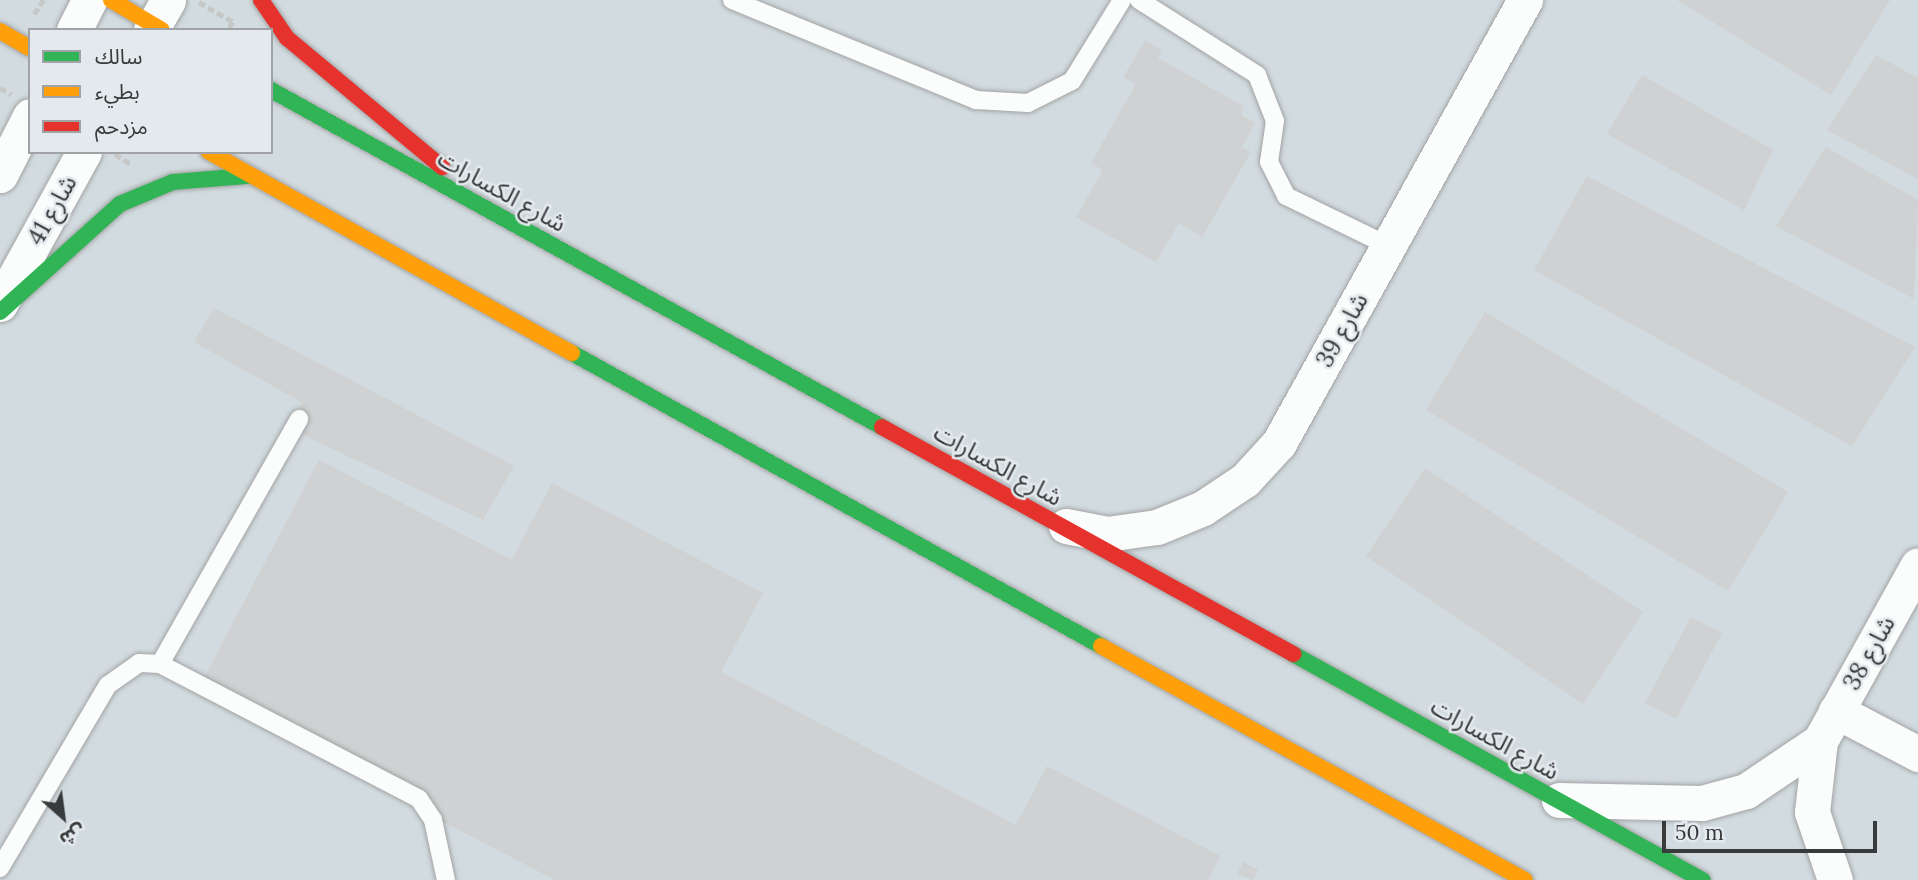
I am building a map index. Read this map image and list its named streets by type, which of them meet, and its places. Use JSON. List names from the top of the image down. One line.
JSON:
{"streets":{"street":["شارع الكسارات","شارع 41","شارع 39","شارع 38"]},"crossings":[["شارع الكسارات","شارع 39"],["شارع الكسارات","شارع 38"]],"legend":["سالك","بطيء","مزدحم"],"scale_bar":"50 m","north":"bottom right"}
